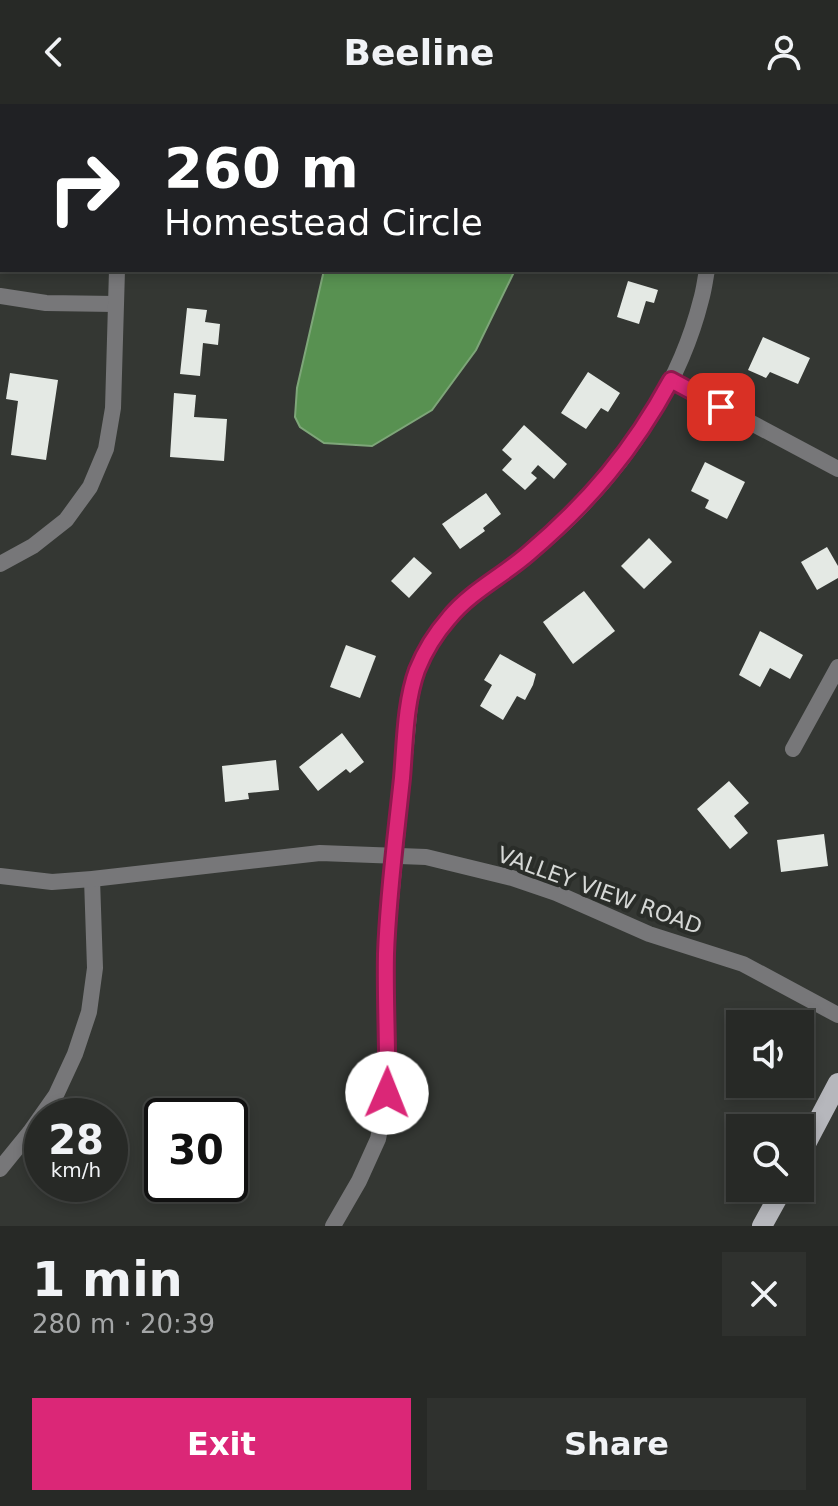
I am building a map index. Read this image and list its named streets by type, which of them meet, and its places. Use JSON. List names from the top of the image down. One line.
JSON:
{"streets":{"street":["VALLEY VIEW ROAD"]},"page":{"header":"Beeline","turn":["260 m","Homestead Circle"],"speed":"28 km/h","limit":"30","heading":["1 min","280 m · 20:39"],"buttons":["Exit","Share"]}}
